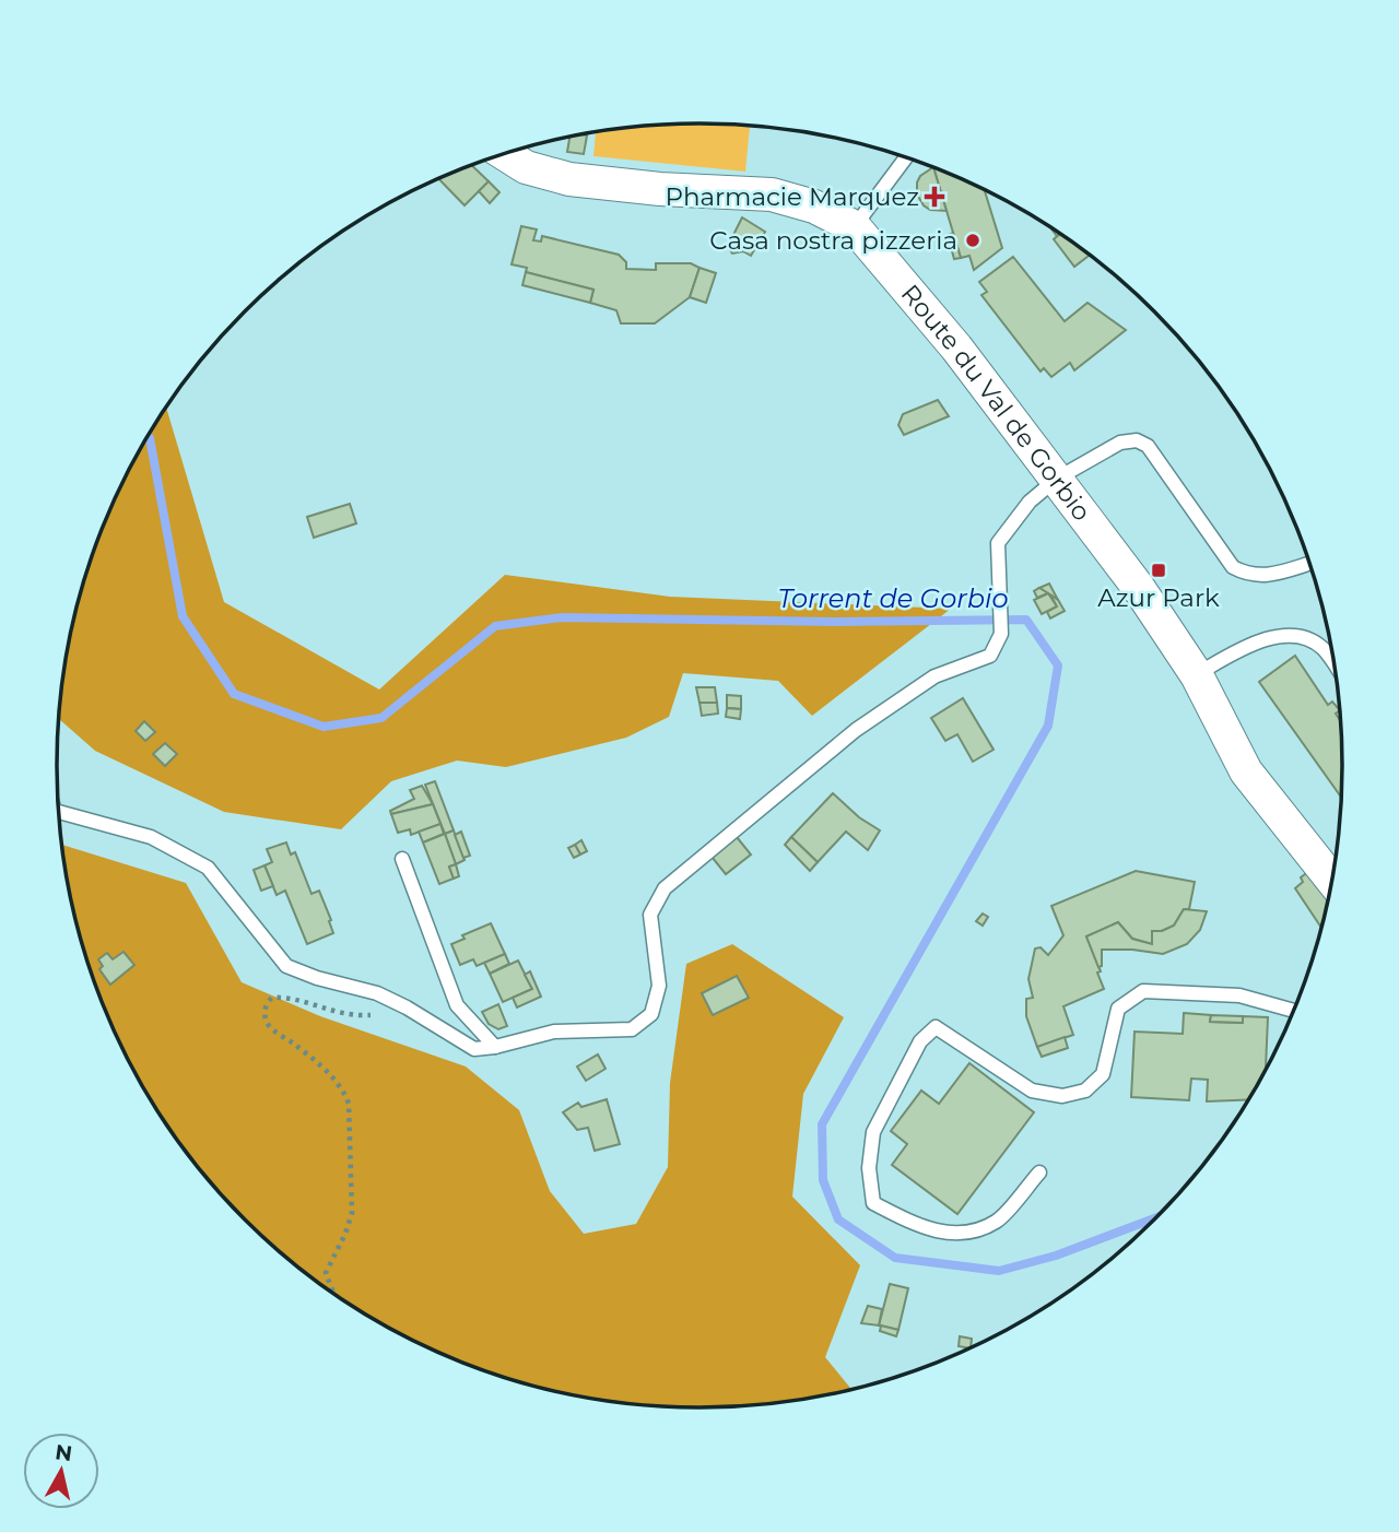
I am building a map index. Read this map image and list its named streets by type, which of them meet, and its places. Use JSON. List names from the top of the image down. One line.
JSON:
{"streets":{"street":["Route du Val de Gorbio"]},"water":["Torrent de Gorbio"],"places":{"health":["Pharmacie Marquez"],"other":["Casa nostra pizzeria"],"transit":["Azur Park"]},"north":"top"}
